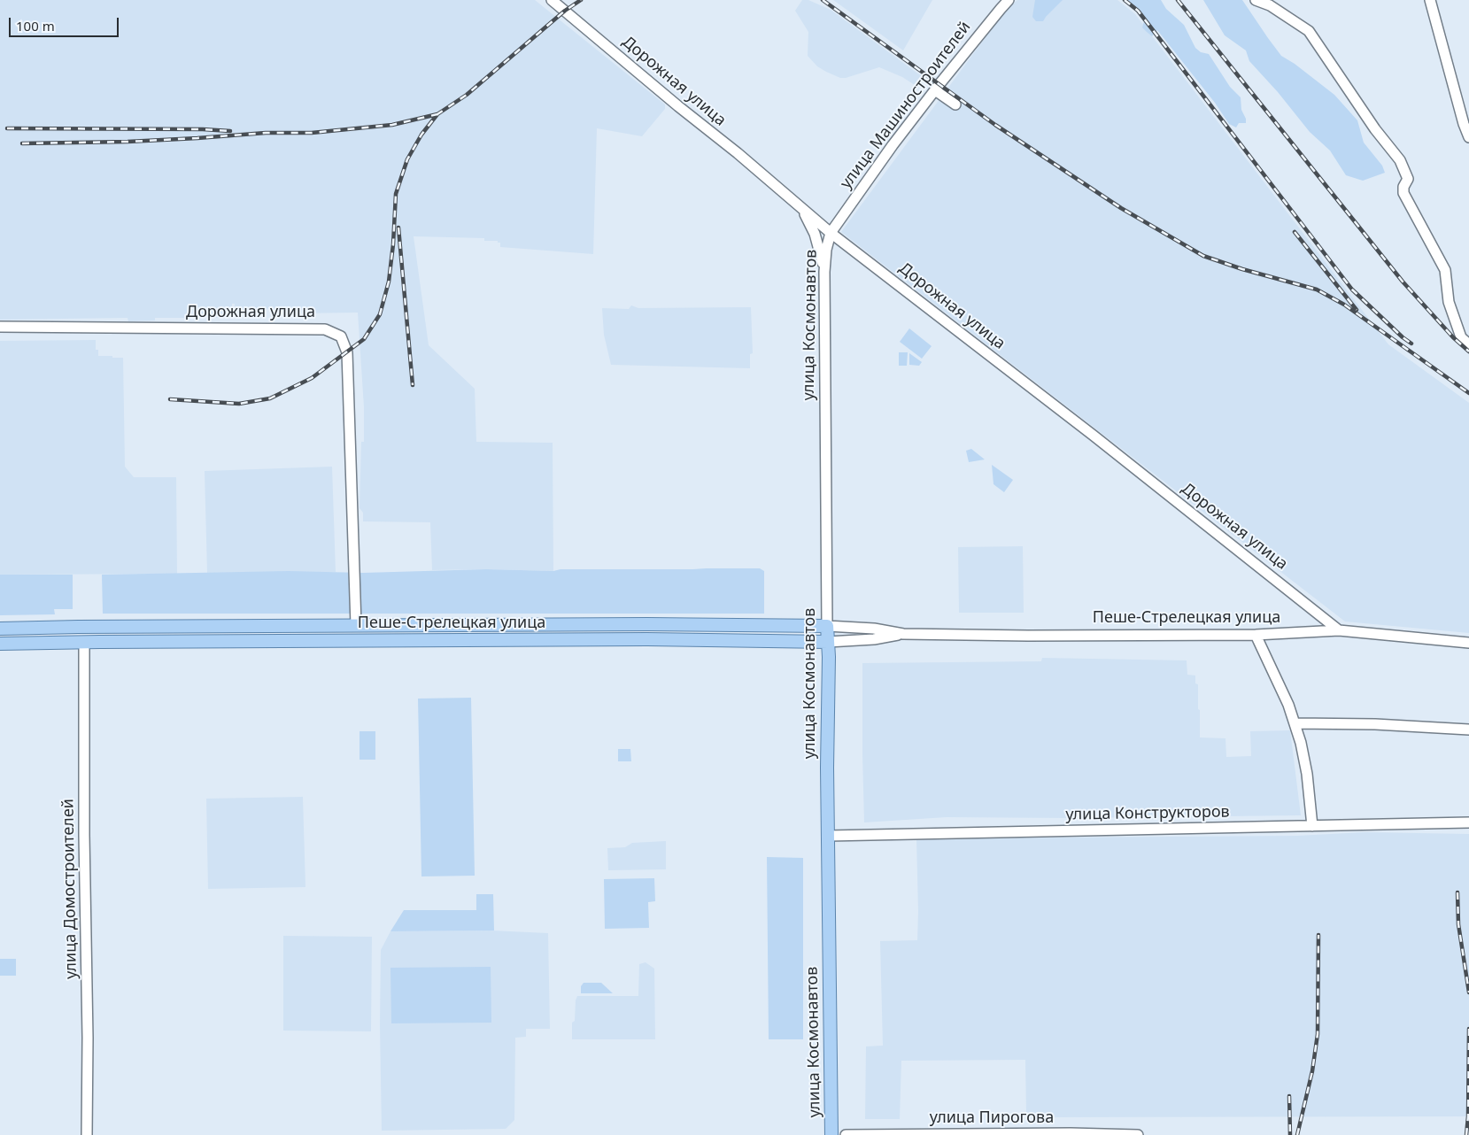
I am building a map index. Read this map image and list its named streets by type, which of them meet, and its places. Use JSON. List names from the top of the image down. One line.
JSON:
{"streets":{"main road":["улица Космонавтов","Пеше-Стрелецкая улица"],"street":["Дорожная улица","улица Машиностроителей","улица Конструкторов","улица Домостроителей","улица Пирогова"]},"crossings":[["Дорожная улица","улица Машиностроителей"],["Дорожная улица","улица Космонавтов"],["Дорожная улица","Пеше-Стрелецкая улица"],["улица Машиностроителей","улица Космонавтов"],["улица Космонавтов","Пеше-Стрелецкая улица"],["улица Космонавтов","улица Конструкторов"],["Пеше-Стрелецкая улица","улица Домостроителей"]],"scale_bar":"100 m"}
